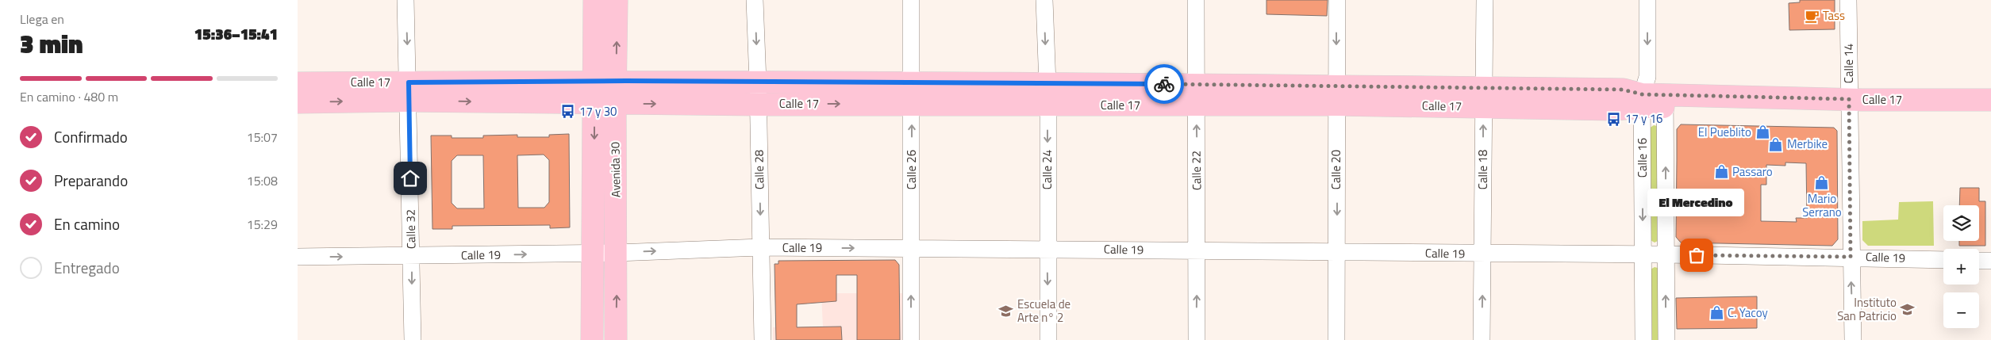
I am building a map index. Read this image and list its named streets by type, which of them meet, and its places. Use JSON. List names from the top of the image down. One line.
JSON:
{"streets":{"main road":["Calle 17","Avenida 30"],"street":["Calle 14","Calle 16","Calle 28","Calle 26","Calle 24","Calle 20","Calle 18","Calle 22","Calle 32","Calle 19"]},"crossings":[["Calle 14","Calle 17"],["Calle 14","Calle 19"],["Calle 17","Calle 16"],["Calle 17","Avenida 30"],["Calle 17","Calle 28"],["Calle 17","Calle 26"],["Calle 17","Calle 24"],["Calle 17","Calle 20"],["Calle 17","Calle 18"],["Calle 17","Calle 22"],["Calle 17","Calle 32"],["Calle 16","Calle 19"],["Avenida 30","Calle 19"],["Calle 28","Calle 19"],["Calle 26","Calle 19"],["Calle 24","Calle 19"],["Calle 20","Calle 19"],["Calle 18","Calle 19"],["Calle 22","Calle 19"],["Calle 32","Calle 19"]],"one_way":["Calle 28","Calle 26","Calle 24","Calle 20","Calle 18","Calle 22","Calle 32","Calle 19"],"places":{"cafe":["Tass"],"bus stop":["17 y 30","17 y 16"],"shop":["El Pueblito","Merbike","Passaro","Mario Serrano","C. Yacoy"],"other":["El Mercedino"],"school or university":["Instituto San Patricio","Escuela de Arte n° 2"]},"page":{"heading":["3 min","Llega en","15:36–15:41"],"bar":"En camino · 480 m","list":[["Confirmado","15:07"],["Preparando","15:08"],["En camino","15:29"],"Entregado"],"bubble":"El Mercedino","map_buttons":["+","−"]}}
